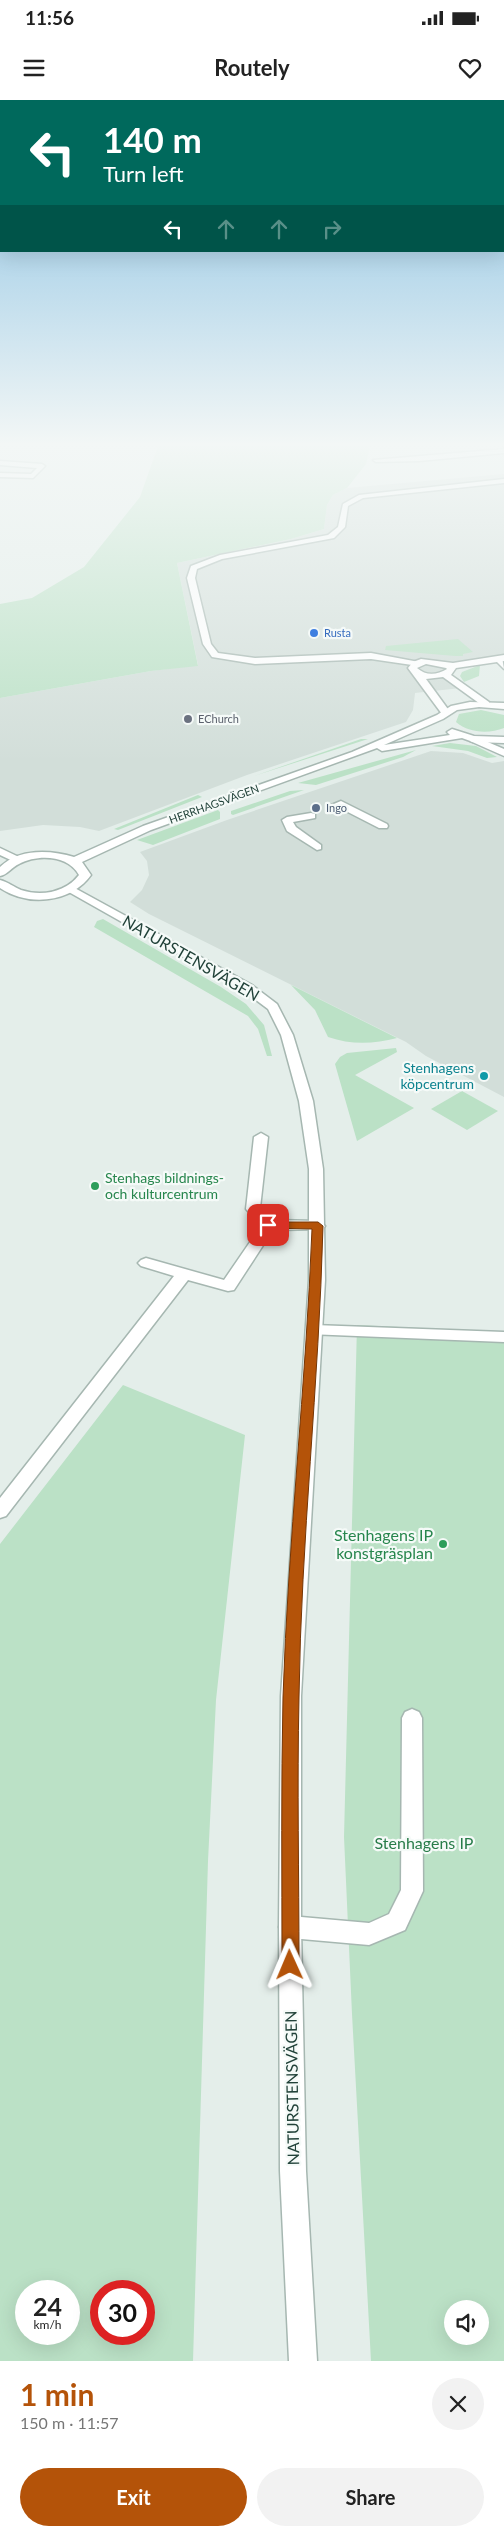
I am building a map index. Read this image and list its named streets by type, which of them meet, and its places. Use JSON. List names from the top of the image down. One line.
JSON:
{"streets":{"street":["HERRHAGSVÄGEN","NATURSTENSVÄGEN"]},"parks":["Stenhagens IP"],"places":["Rusta","EChurch","Ingo","Stenhagens köpcentrum","Stenhags bildnings- och kulturcentrum","Stenhagens IP konstgräsplan"],"page":{"status":"11:56","header":"Routely","turn":["140 m","Turn left"],"speed":"24 km/h","limit":"30","heading":["1 min","150 m · 11:57"],"buttons":["Exit","Share"]}}
